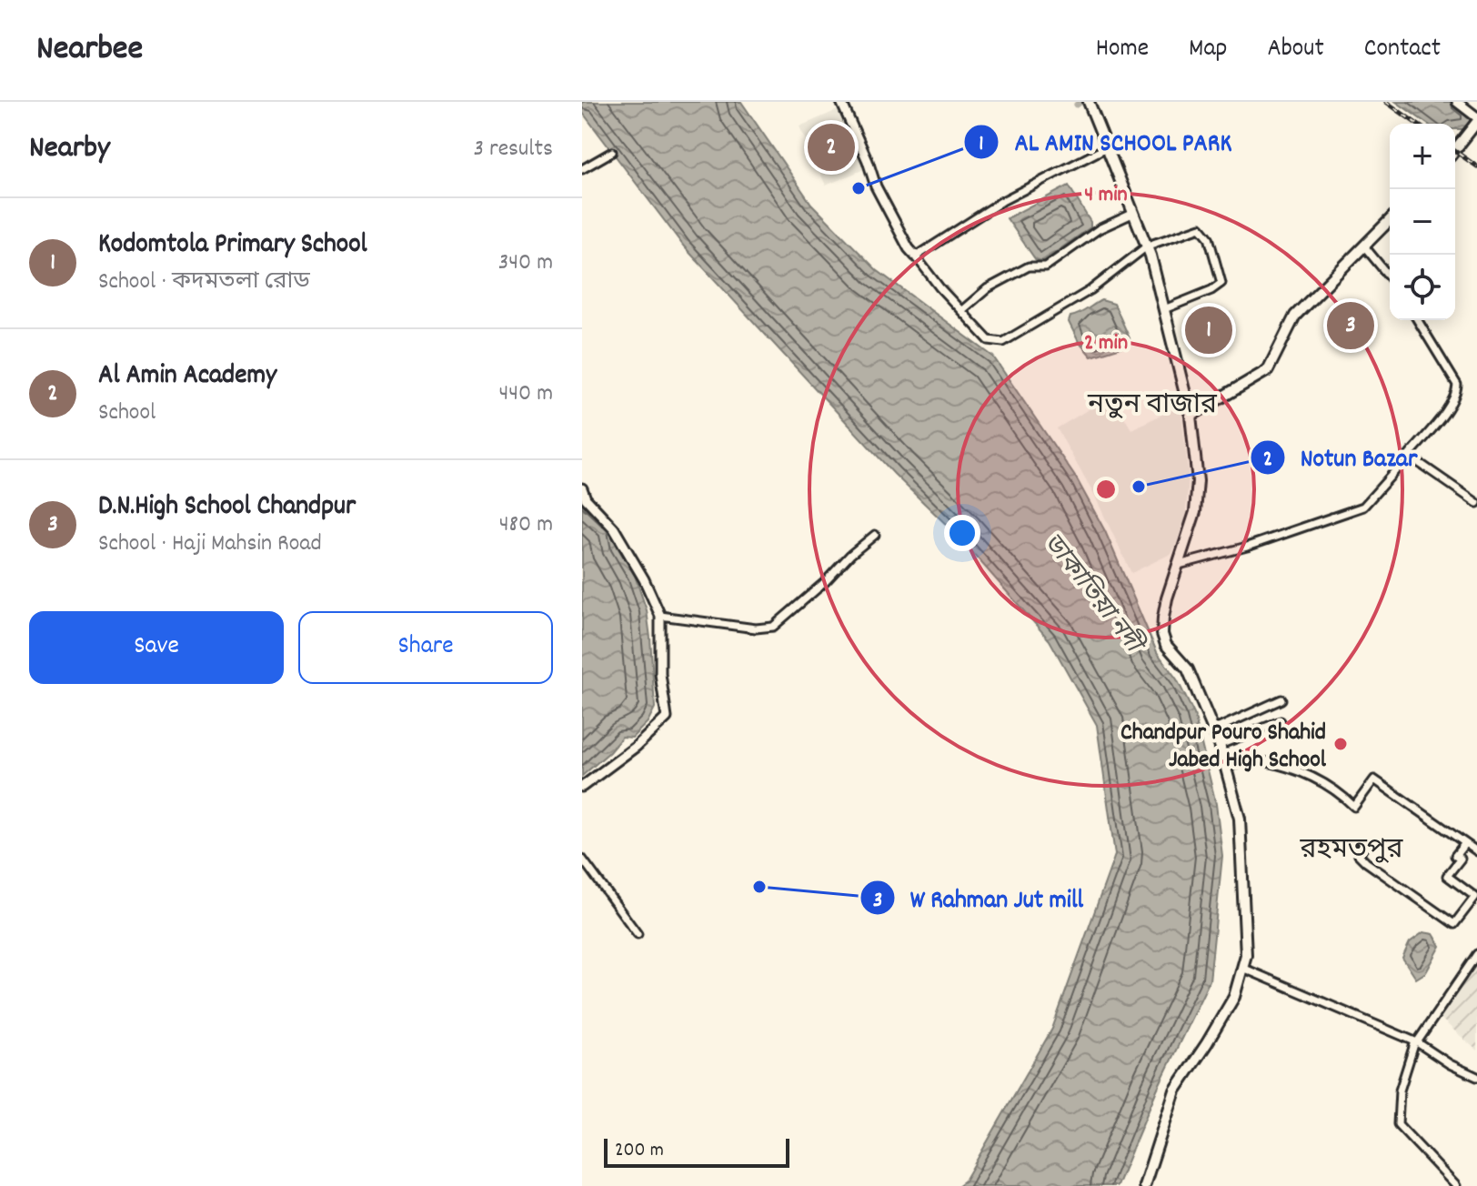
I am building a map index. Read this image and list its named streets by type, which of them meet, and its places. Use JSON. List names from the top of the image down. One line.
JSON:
{"districts":["নতুন বাজার","রহমতপুর"],"water":["ডাকাতিয়া নদী"],"places":["AL AMIN SCHOOL PARK","Notun Bazar","Chandpur Pouro Shahid Jabed High School","W Rahman Jut mill"],"scale_bar":"200 m","page":{"header":"Nearbee","nav":["Home","Map","About","Contact"],"heading":["Nearby","3 results"],"pins":["2","3","1"],"map_buttons":["+","−"],"list":[{"mark":"1","name":"Kodomtola Primary School","note":"School · কদমতলা রোড","value":"340 m"},{"mark":"2","name":"Al Amin Academy","note":"School","value":"440 m"},{"mark":"3","name":"D.N.High School Chandpur","note":"School · Haji Mahsin Road","value":"480 m"}],"buttons":["Save","Share"],"scale":"200 m"},"rings":["4 min","2 min"]}
